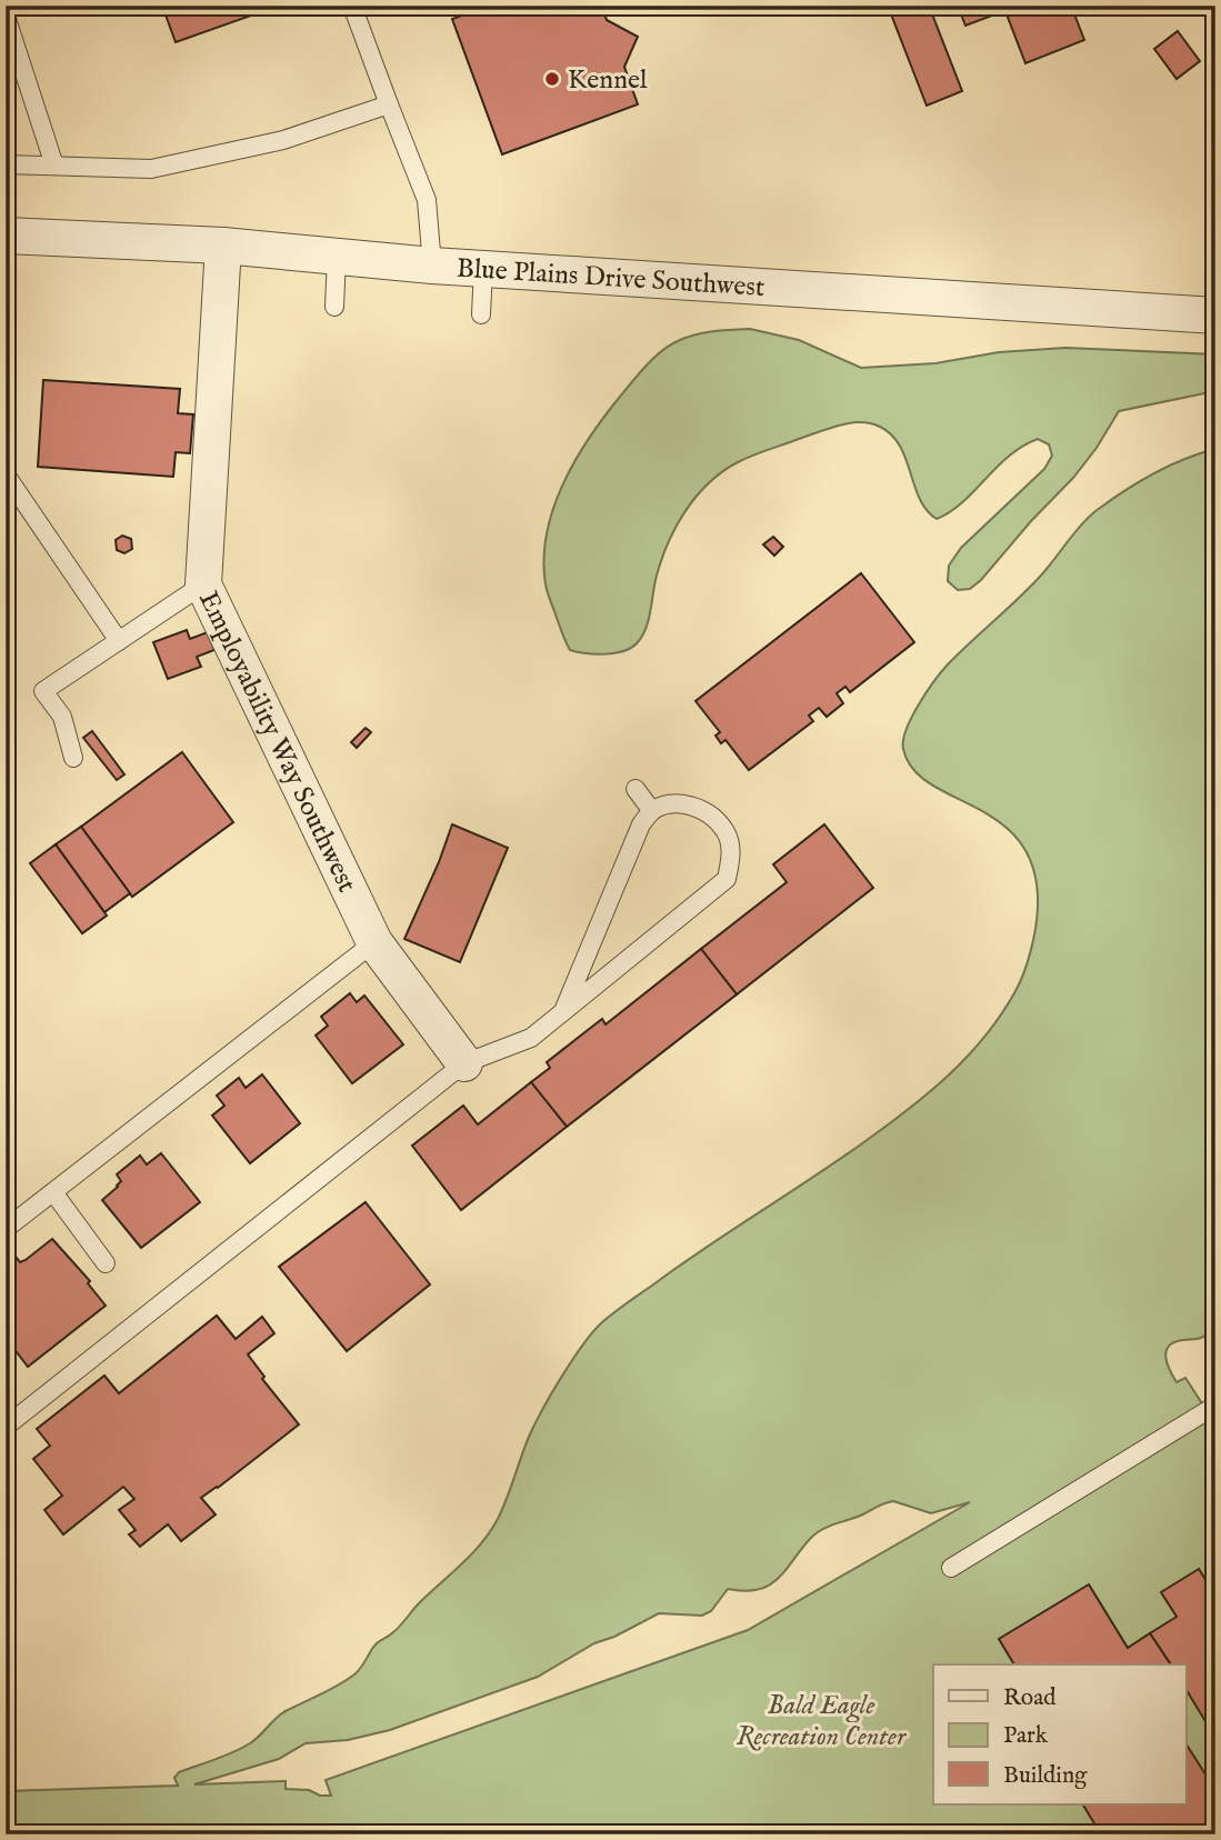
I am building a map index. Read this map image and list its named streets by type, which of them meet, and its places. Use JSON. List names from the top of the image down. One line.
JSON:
{"streets":{"street":["Blue Plains Drive Southwest","Employability Way Southwest"]},"crossings":[["Blue Plains Drive Southwest","Employability Way Southwest"]],"parks":["Bald Eagle Recreation Center"],"places":["Kennel"],"legend":["Road","Park","Building"]}
